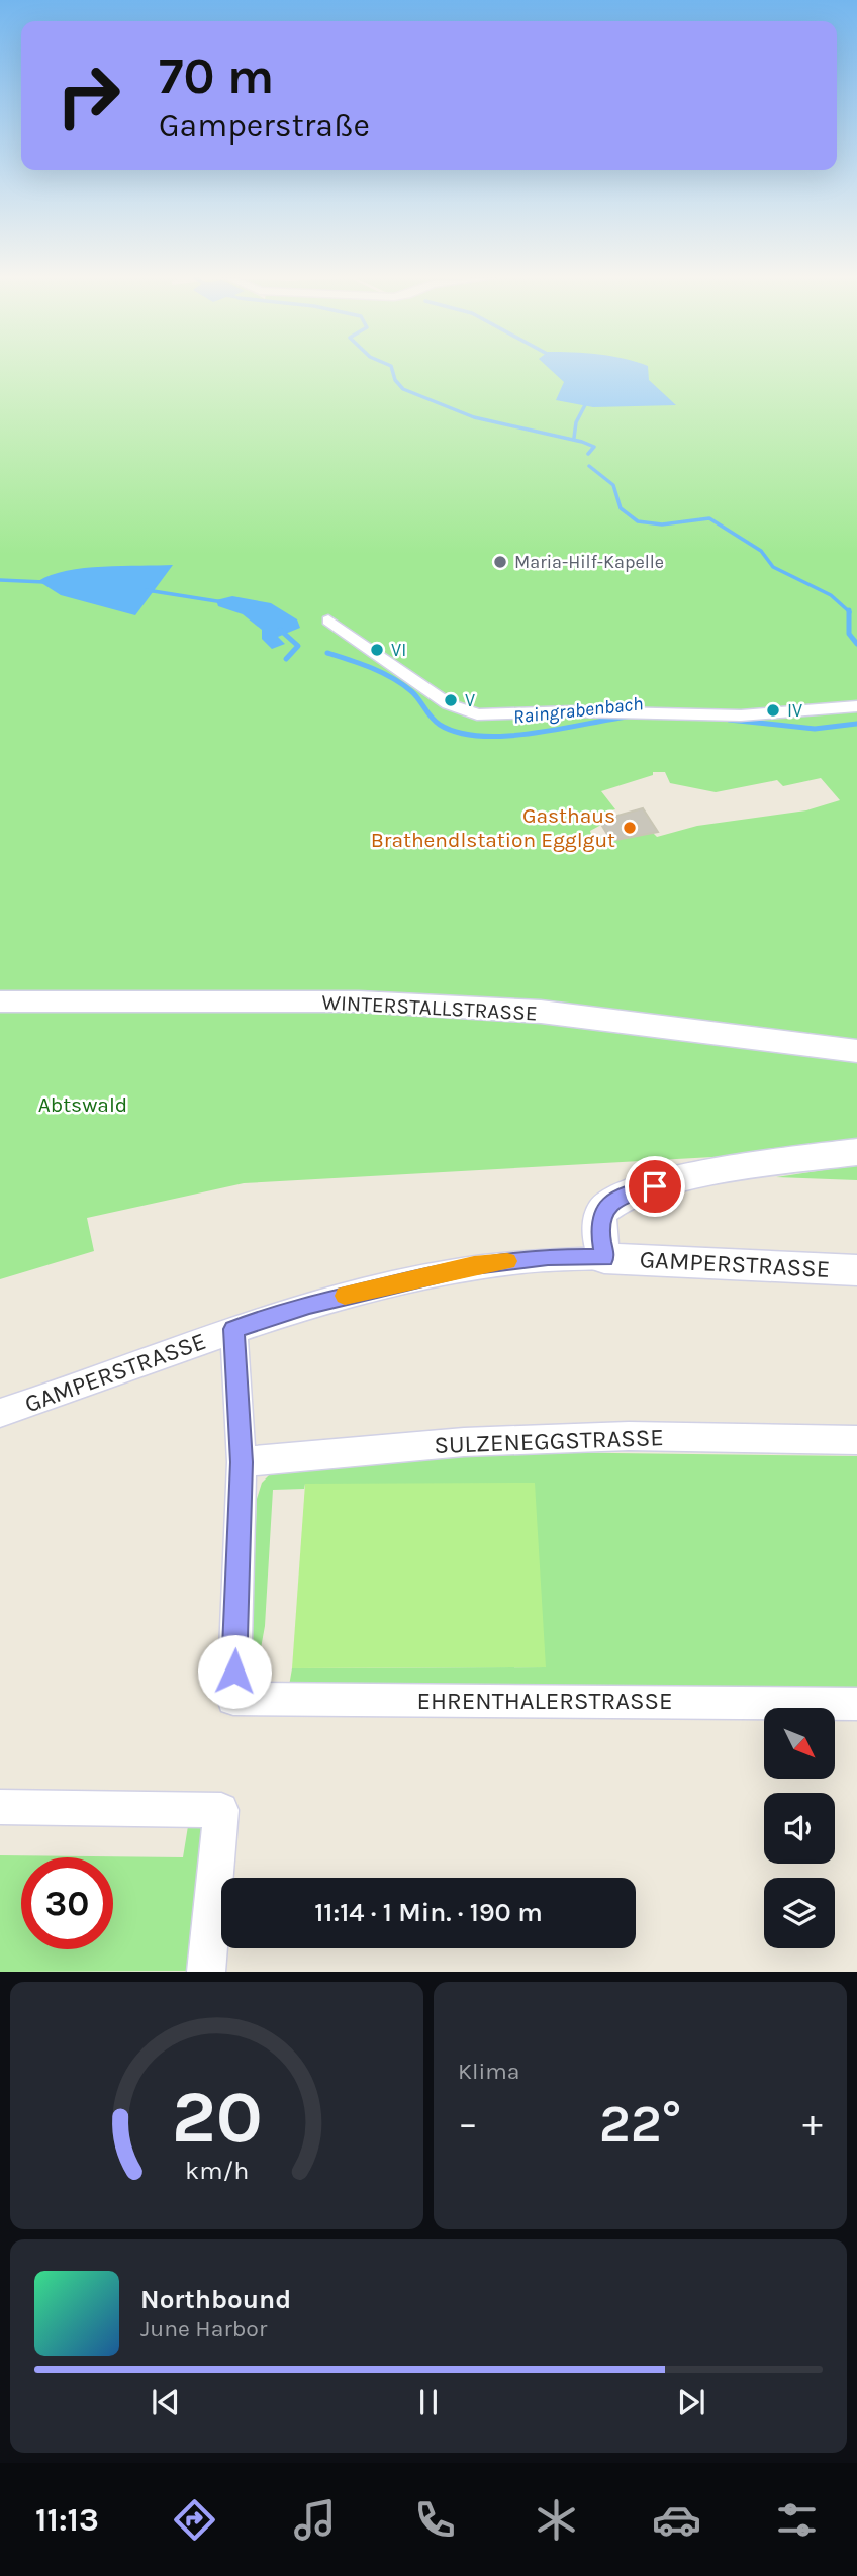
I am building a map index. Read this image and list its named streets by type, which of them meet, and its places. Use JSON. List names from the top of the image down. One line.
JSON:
{"streets":{"street":["WINTERSTALLSTRASSE","GAMPERSTRASSE","SULZENEGGSTRASSE","EHRENTHALERSTRASSE"]},"crossings":[["SULZENEGGSTRASSE","EHRENTHALERSTRASSE"]],"water":["Raingrabenbach"],"parks":["Abtswald"],"places":["Maria-Hilf-Kapelle","VI","V","IV","Gasthaus Brathendlstation Egglgut"],"north":"bottom right","page":{"turn":["70 m","Gamperstraße"],"limit":"30","trip":"11:14 · 1 Min. · 190 m","tile":"Klima","heat":["−","22°","+"],"song":["Northbound","June Harbor"],"tabs":"11:13","gauge":["20","km/h"]}}
